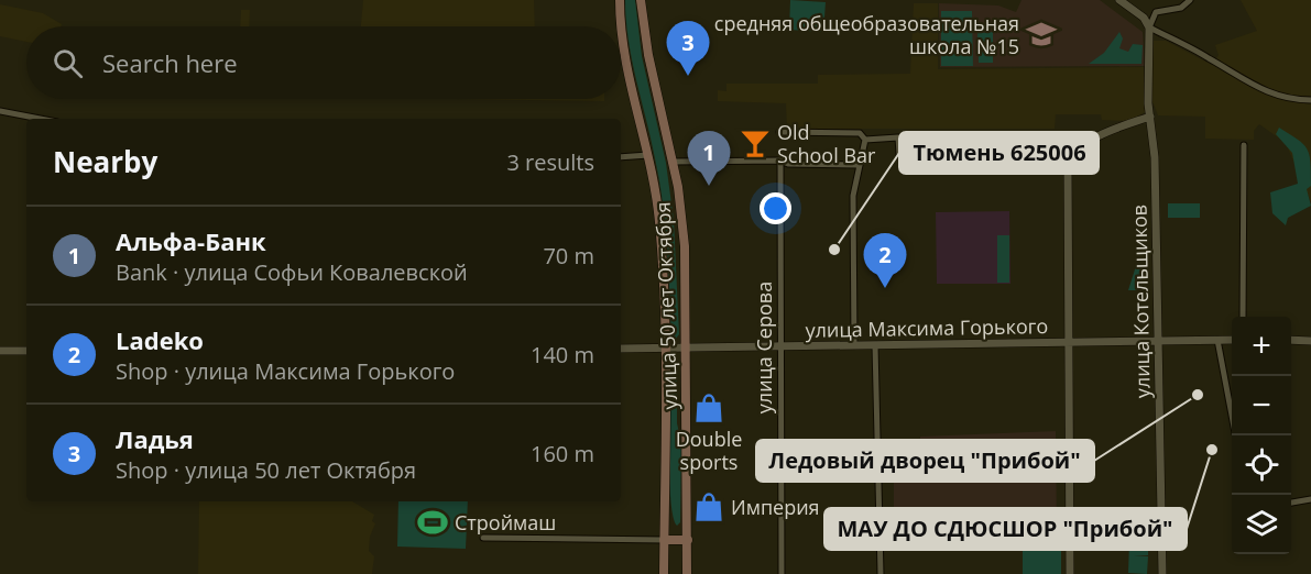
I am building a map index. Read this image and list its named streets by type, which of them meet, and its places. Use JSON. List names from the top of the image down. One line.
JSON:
{"streets":{"main road":["улица 50 лет Октября"],"street":["улица Котельщиков","улица Максима Горького","улица Серова"]},"crossings":[["улица Котельщиков","улица Максима Горького"],["улица 50 лет Октября","улица Максима Горького"],["улица Максима Горького","улица Серова"]],"places":{"school or university":["средняя общеобразовательная школа №15"],"bar":["Old School Bar"],"other":["Тюмень 625006","Ледовый дворец \"Прибой\"","МАУ ДО СДЮСШОР \"Прибой\""],"shop":["Double sports","Империя"],"sports":["Строймаш"]},"page":{"pins":["3","1","2"],"search":"Search here","heading":["Nearby","3 results"],"list":[{"mark":"1","name":"Альфа-Банк","note":"Bank · улица Софьи Ковалевской","value":"70 m"},{"mark":"2","name":"Ladeko","note":"Shop · улица Максима Горького","value":"140 m"},{"mark":"3","name":"Ладья","note":"Shop · улица 50 лет Октября","value":"160 m"}],"map_buttons":["+","−"]}}
